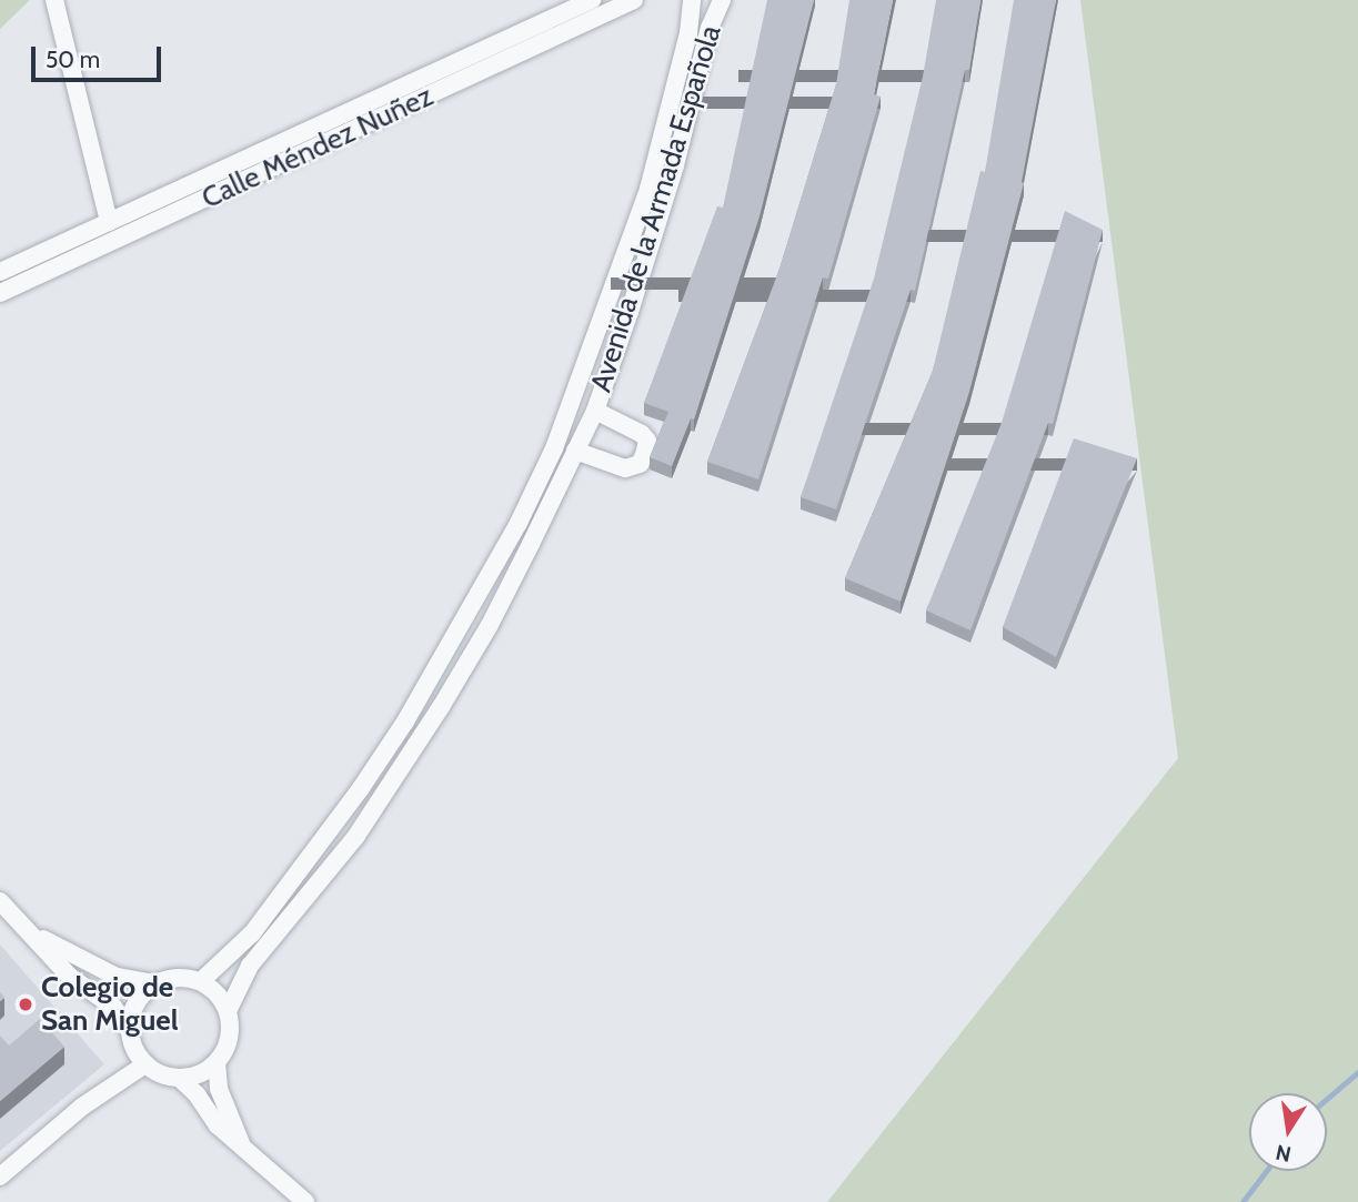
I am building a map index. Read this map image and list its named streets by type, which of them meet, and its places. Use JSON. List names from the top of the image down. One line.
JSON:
{"streets":{"street":["Calle Méndez Nuñez","Avenida de la Armada Española"]},"places":["Colegio de San Miguel"],"scale_bar":"50 m","north":"bottom"}
